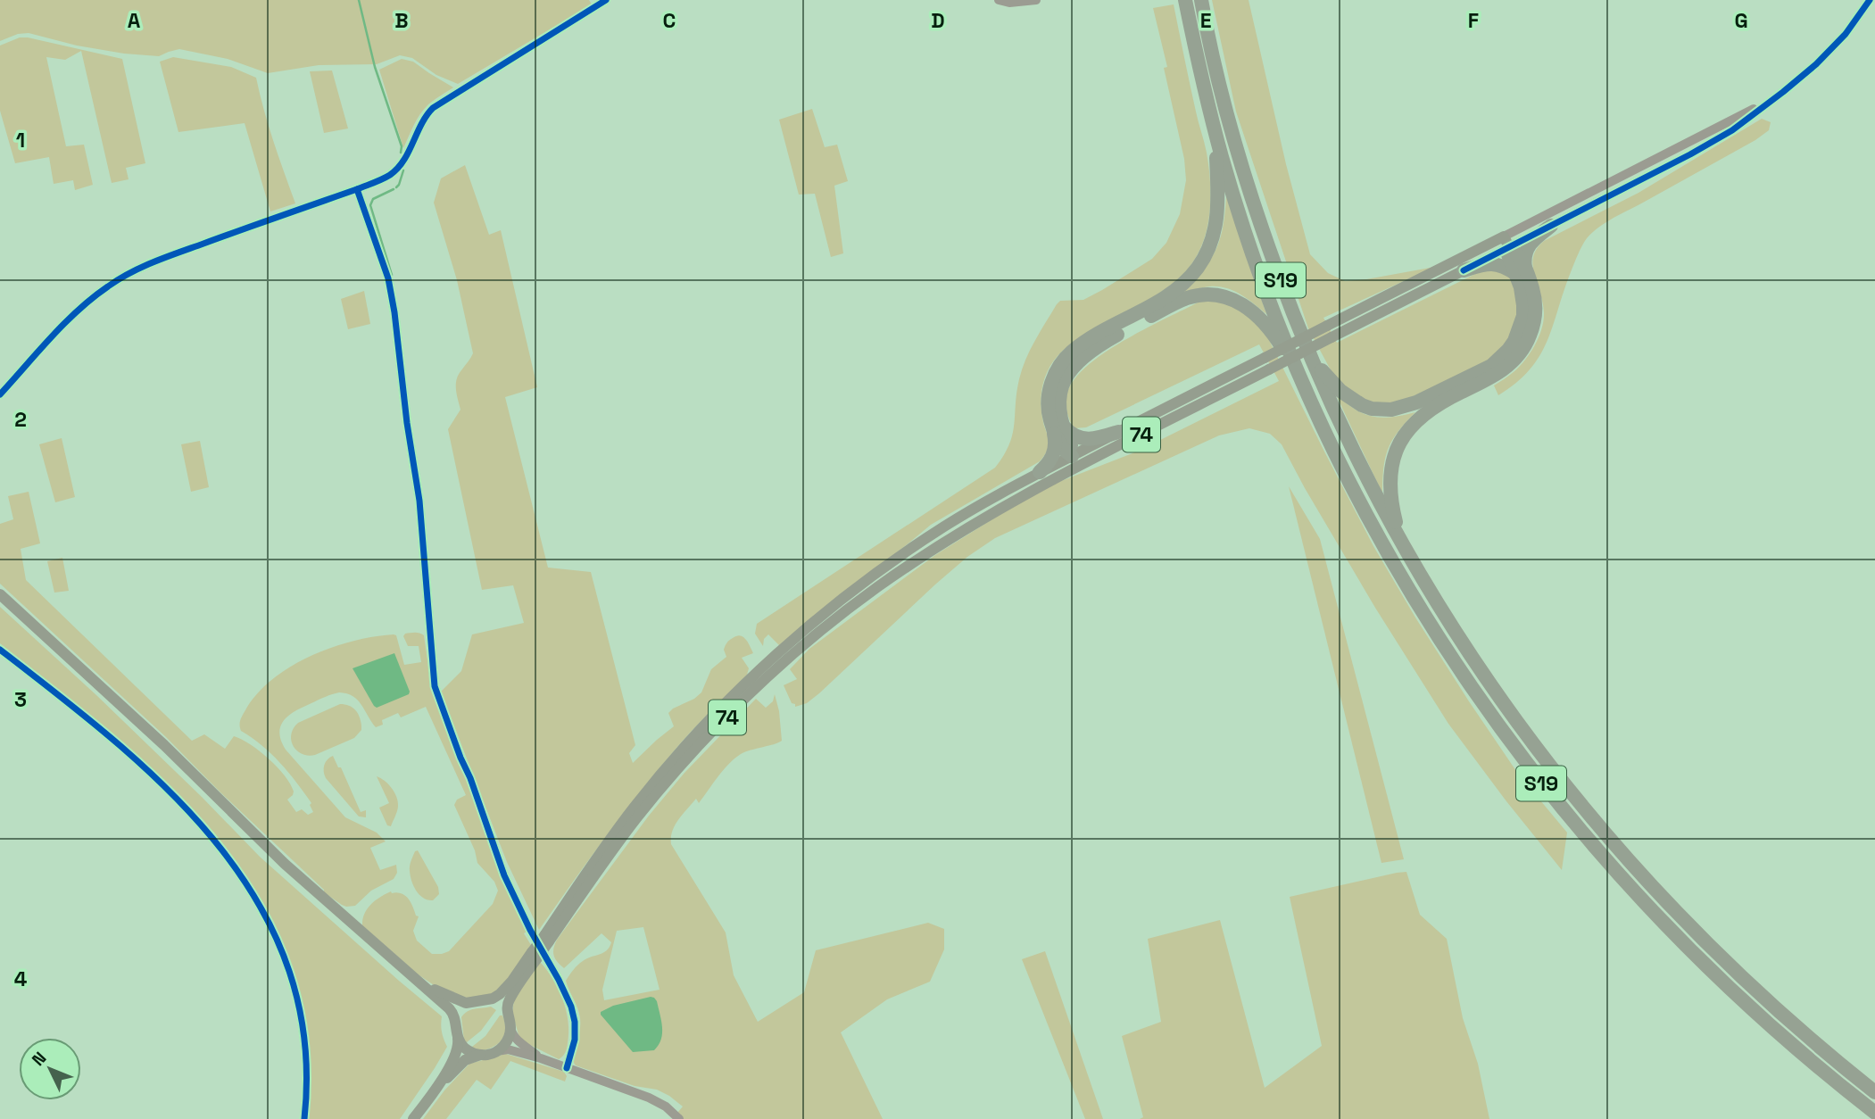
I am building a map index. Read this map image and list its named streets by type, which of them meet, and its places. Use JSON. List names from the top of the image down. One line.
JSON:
{"streets":{"highway":["S19"],"main road":["74"]},"north":"top left","grid":{"columns":["A","B","C","D","E","F","G"],"rows":["1","2","3","4"]}}
